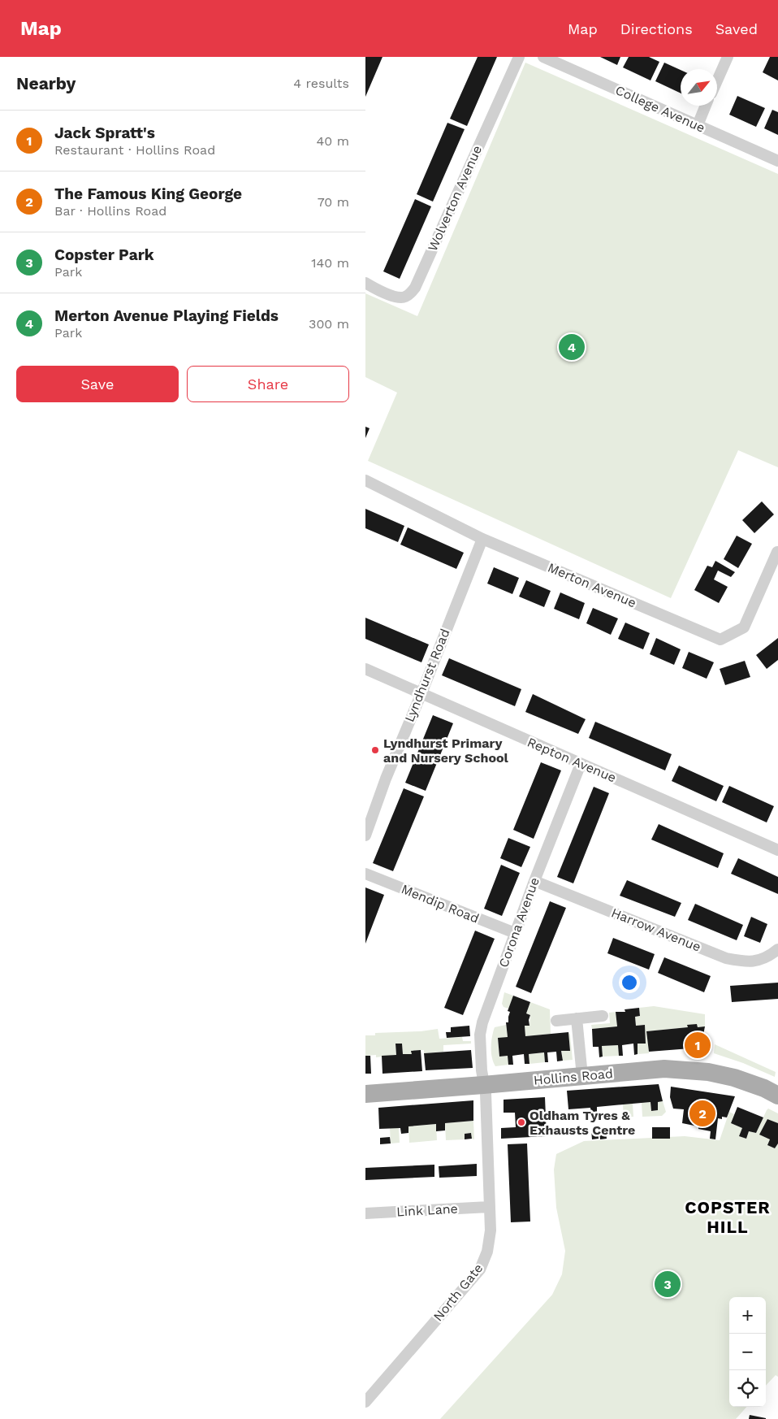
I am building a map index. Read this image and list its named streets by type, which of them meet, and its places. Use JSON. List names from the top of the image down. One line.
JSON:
{"streets":{"main road":["Hollins Road"],"street":["College Avenue","Wolverton Avenue","Merton Avenue","Lyndhurst Road","Repton Avenue","Mendip Road","Corona Avenue","Harrow Avenue","Link Lane","North Gate"]},"crossings":[["Merton Avenue","Lyndhurst Road"],["Lyndhurst Road","Repton Avenue"],["Repton Avenue","Corona Avenue"],["Mendip Road","Corona Avenue"],["Corona Avenue","Harrow Avenue"],["Corona Avenue","Hollins Road"],["Corona Avenue","North Gate"],["Hollins Road","North Gate"],["Link Lane","North Gate"]],"districts":["COPSTER HILL"],"places":["Lyndhurst Primary and Nursery School","Oldham Tyres & Exhausts Centre"],"north":"top right","page":{"header":"Map","nav":["Map","Directions","Saved"],"heading":["Nearby","4 results"],"list":[{"mark":"1","name":"Jack Spratt's","note":"Restaurant · Hollins Road","value":"40 m"},{"mark":"2","name":"The Famous King George","note":"Bar · Hollins Road","value":"70 m"},{"mark":"3","name":"Copster Park","note":"Park","value":"140 m"},{"mark":"4","name":"Merton Avenue Playing Fields","note":"Park","value":"300 m"}],"pins":["4","1","2","3"],"buttons":["Save","Share"],"map_buttons":["+","−"]}}
